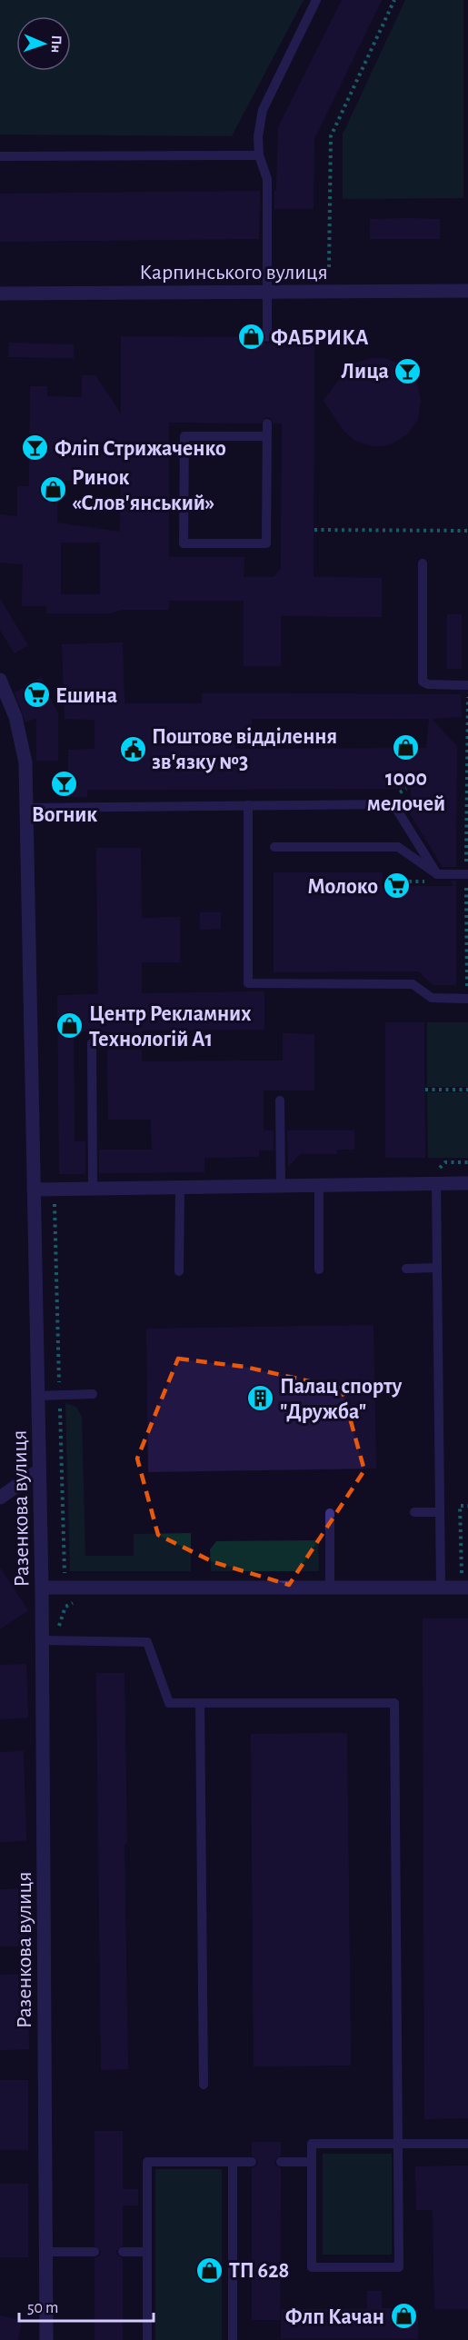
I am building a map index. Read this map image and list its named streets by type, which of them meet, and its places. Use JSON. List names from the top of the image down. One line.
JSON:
{"streets":{"street":["Карпинського вулиця","Разенкова вулиця"]},"places":{"shop":["ФАБРИКА","Ринок «Слов'янський»","1000 мелочей","Центр Рекламних Технологій А1","ТП 628","Флп Качан"],"bar":["Лица","Фліп Стрижаченко","Вогник"],"supermarket":["Ешина","Молоко"],"public building":["Поштове відділення зв'язку №3"],"building":["Палац спорту \"Дружба\""]},"scale_bar":"50 m","north":"right"}
